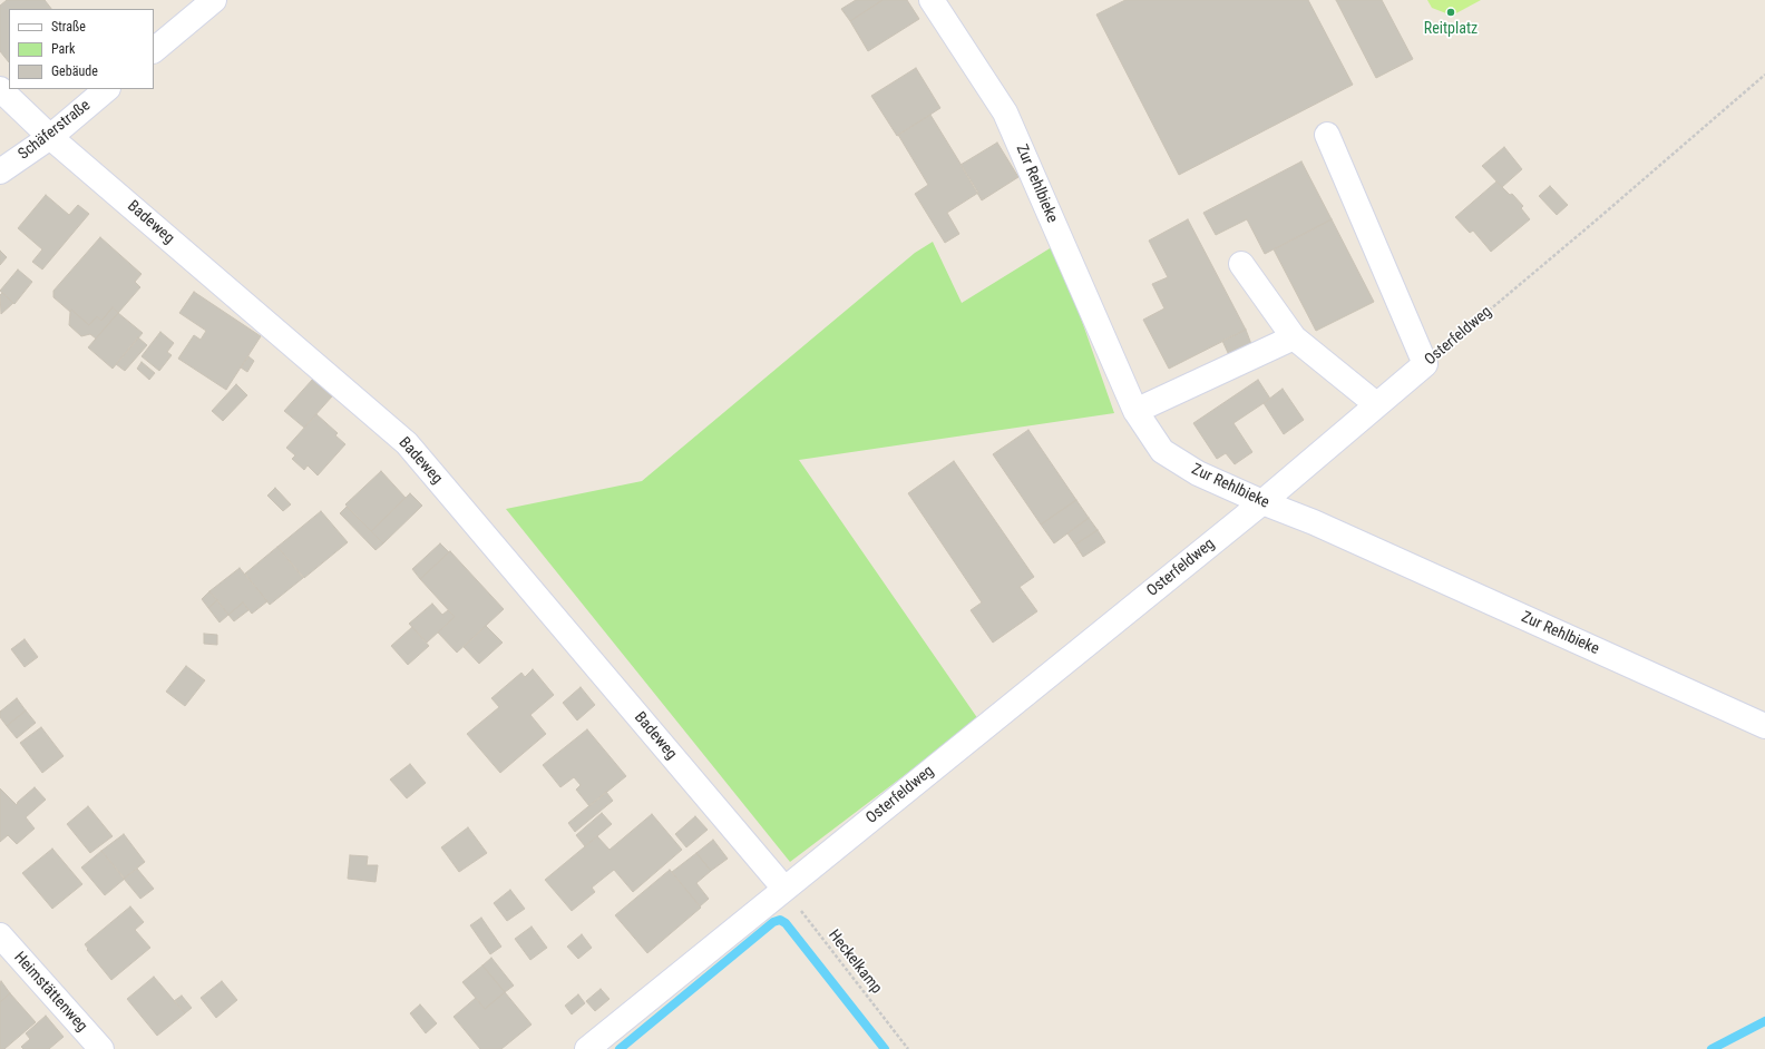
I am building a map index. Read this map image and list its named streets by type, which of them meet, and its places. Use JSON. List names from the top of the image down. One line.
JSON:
{"streets":{"street":["Schäferstraße","Zur Rehlbieke","Badeweg","Osterfeldweg","Heimstättenweg"],"path":["Heckelkamp"]},"crossings":[["Schäferstraße","Badeweg"],["Zur Rehlbieke","Osterfeldweg"],["Badeweg","Osterfeldweg"],["Badeweg","Heckelkamp"],["Osterfeldweg","Heckelkamp"]],"places":["Reitplatz"],"legend":["Straße","Park","Gebäude"]}
